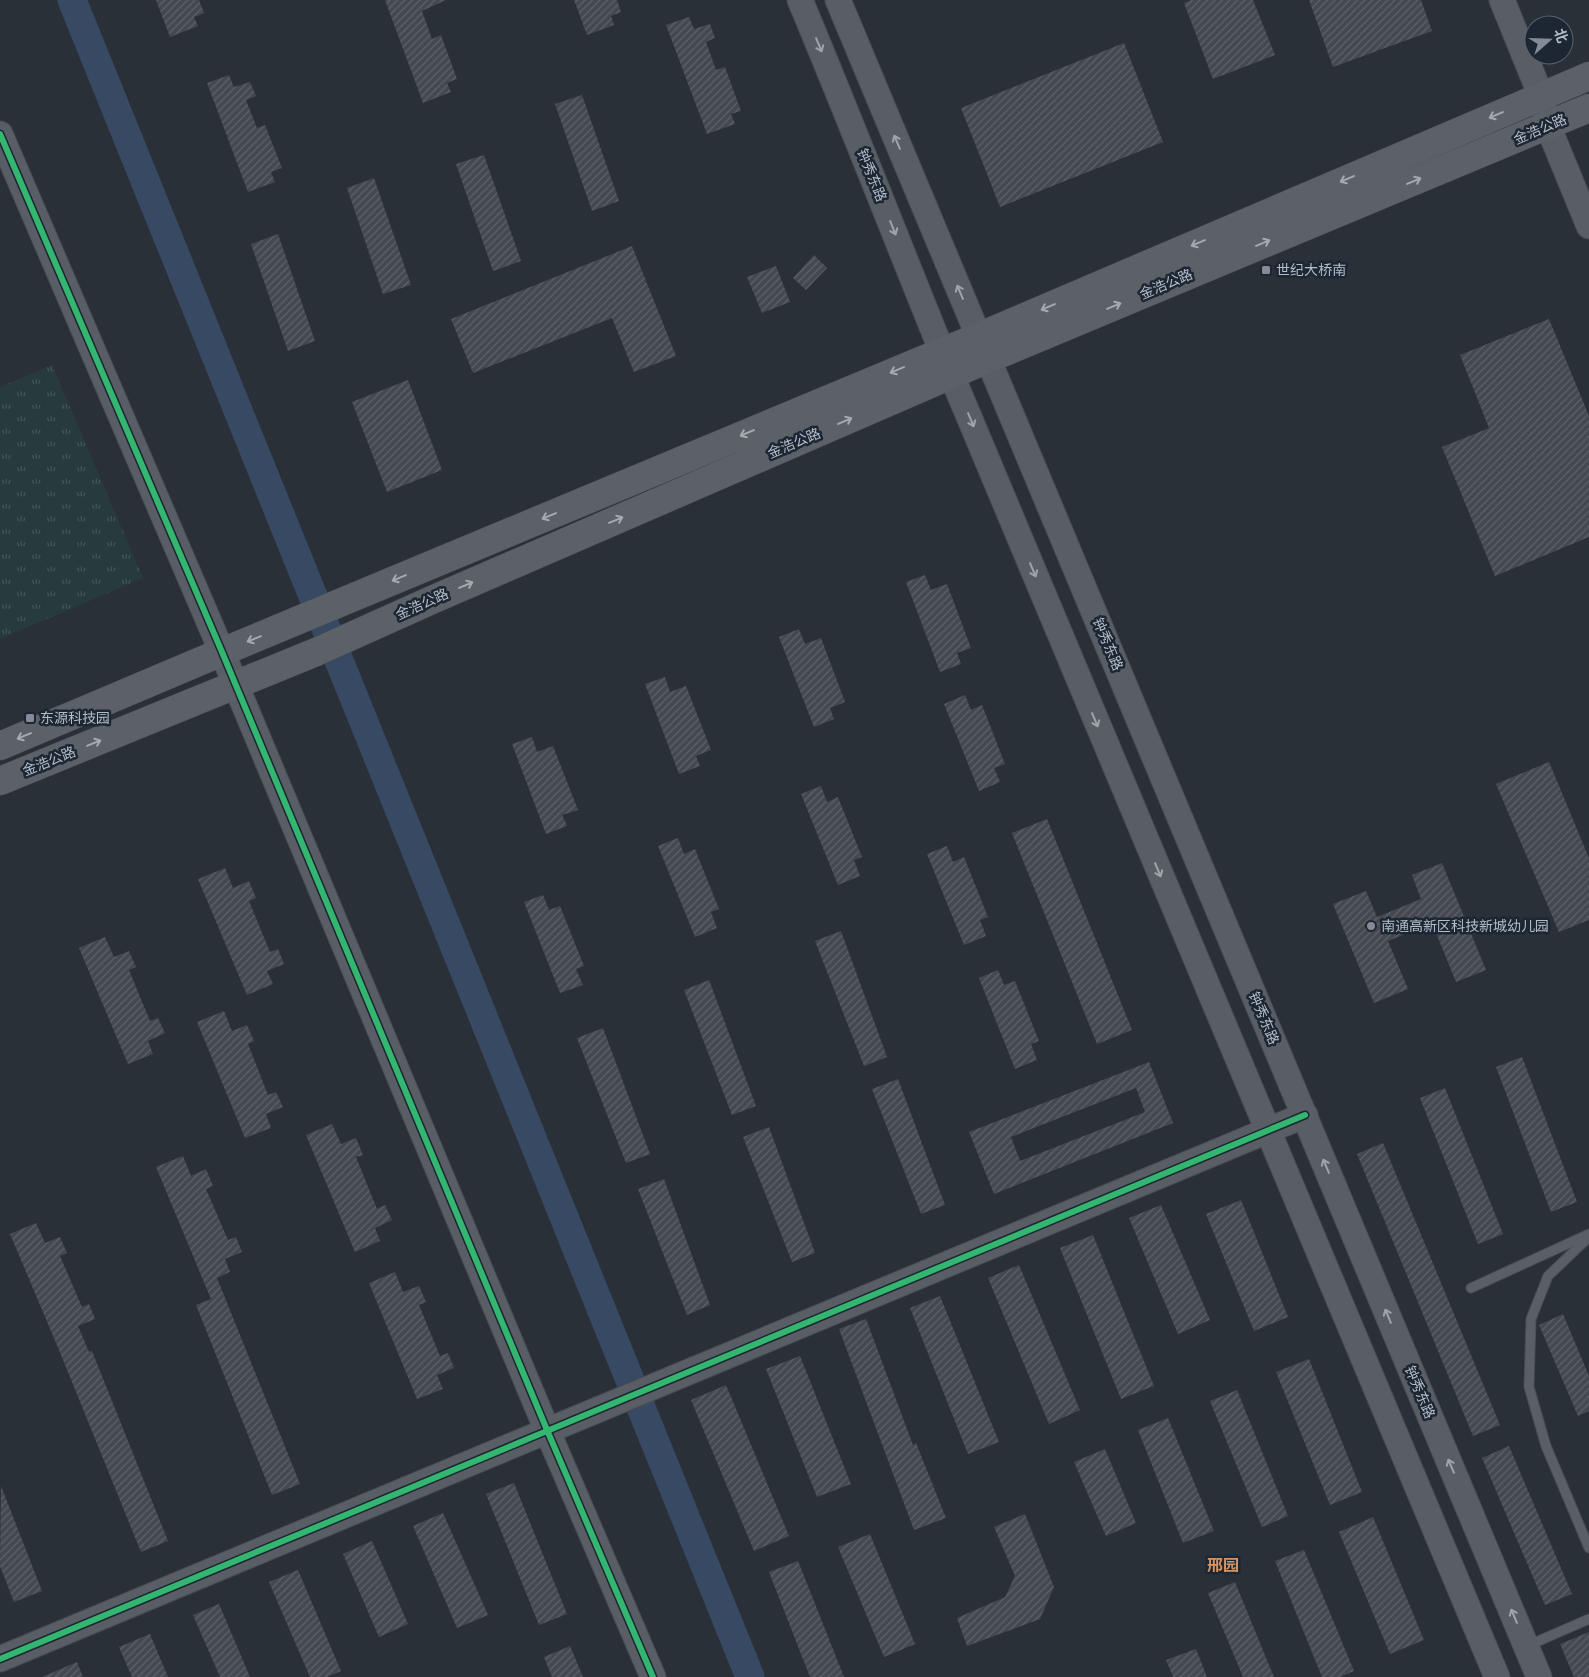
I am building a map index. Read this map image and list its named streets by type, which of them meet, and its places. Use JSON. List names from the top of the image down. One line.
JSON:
{"streets":{"main road":["金浩公路","钟秀东路"]},"crossings":[["金浩公路","钟秀东路"]],"districts":["邢园"],"places":{"transit":["世纪大桥南","东源科技园"],"other":["南通高新区科技新城幼儿园"]},"north":"right"}
